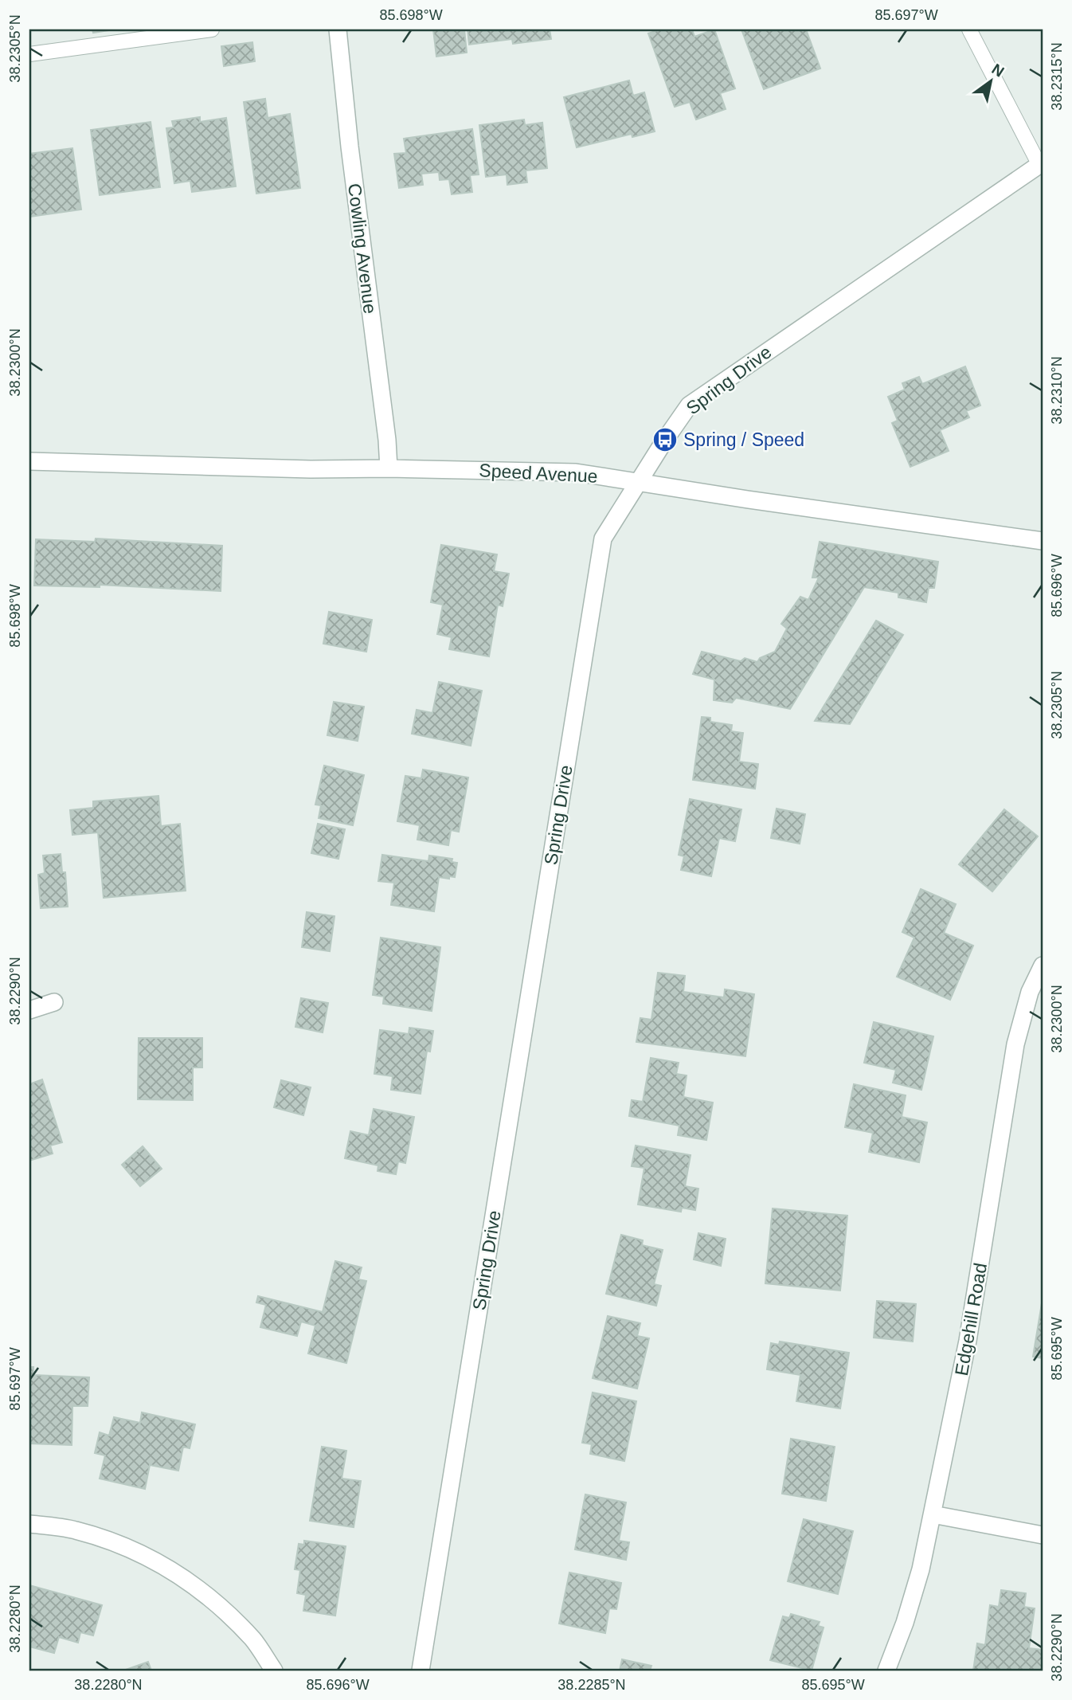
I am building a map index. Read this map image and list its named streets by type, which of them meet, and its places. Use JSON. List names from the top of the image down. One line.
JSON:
{"streets":{"street":["Cowling Avenue","Spring Drive","Speed Avenue","Edgehill Road"]},"crossings":[["Cowling Avenue","Speed Avenue"],["Spring Drive","Speed Avenue"]],"places":{"bus stop":["Spring / Speed"]},"north":"top right","coordinates":["85.698°W","85.697°W","38.2305°N","38.2315°N","38.2300°N","38.2310°N","85.696°W","38.2290°N","85.695°W","38.2280°N","38.2285°N"]}
